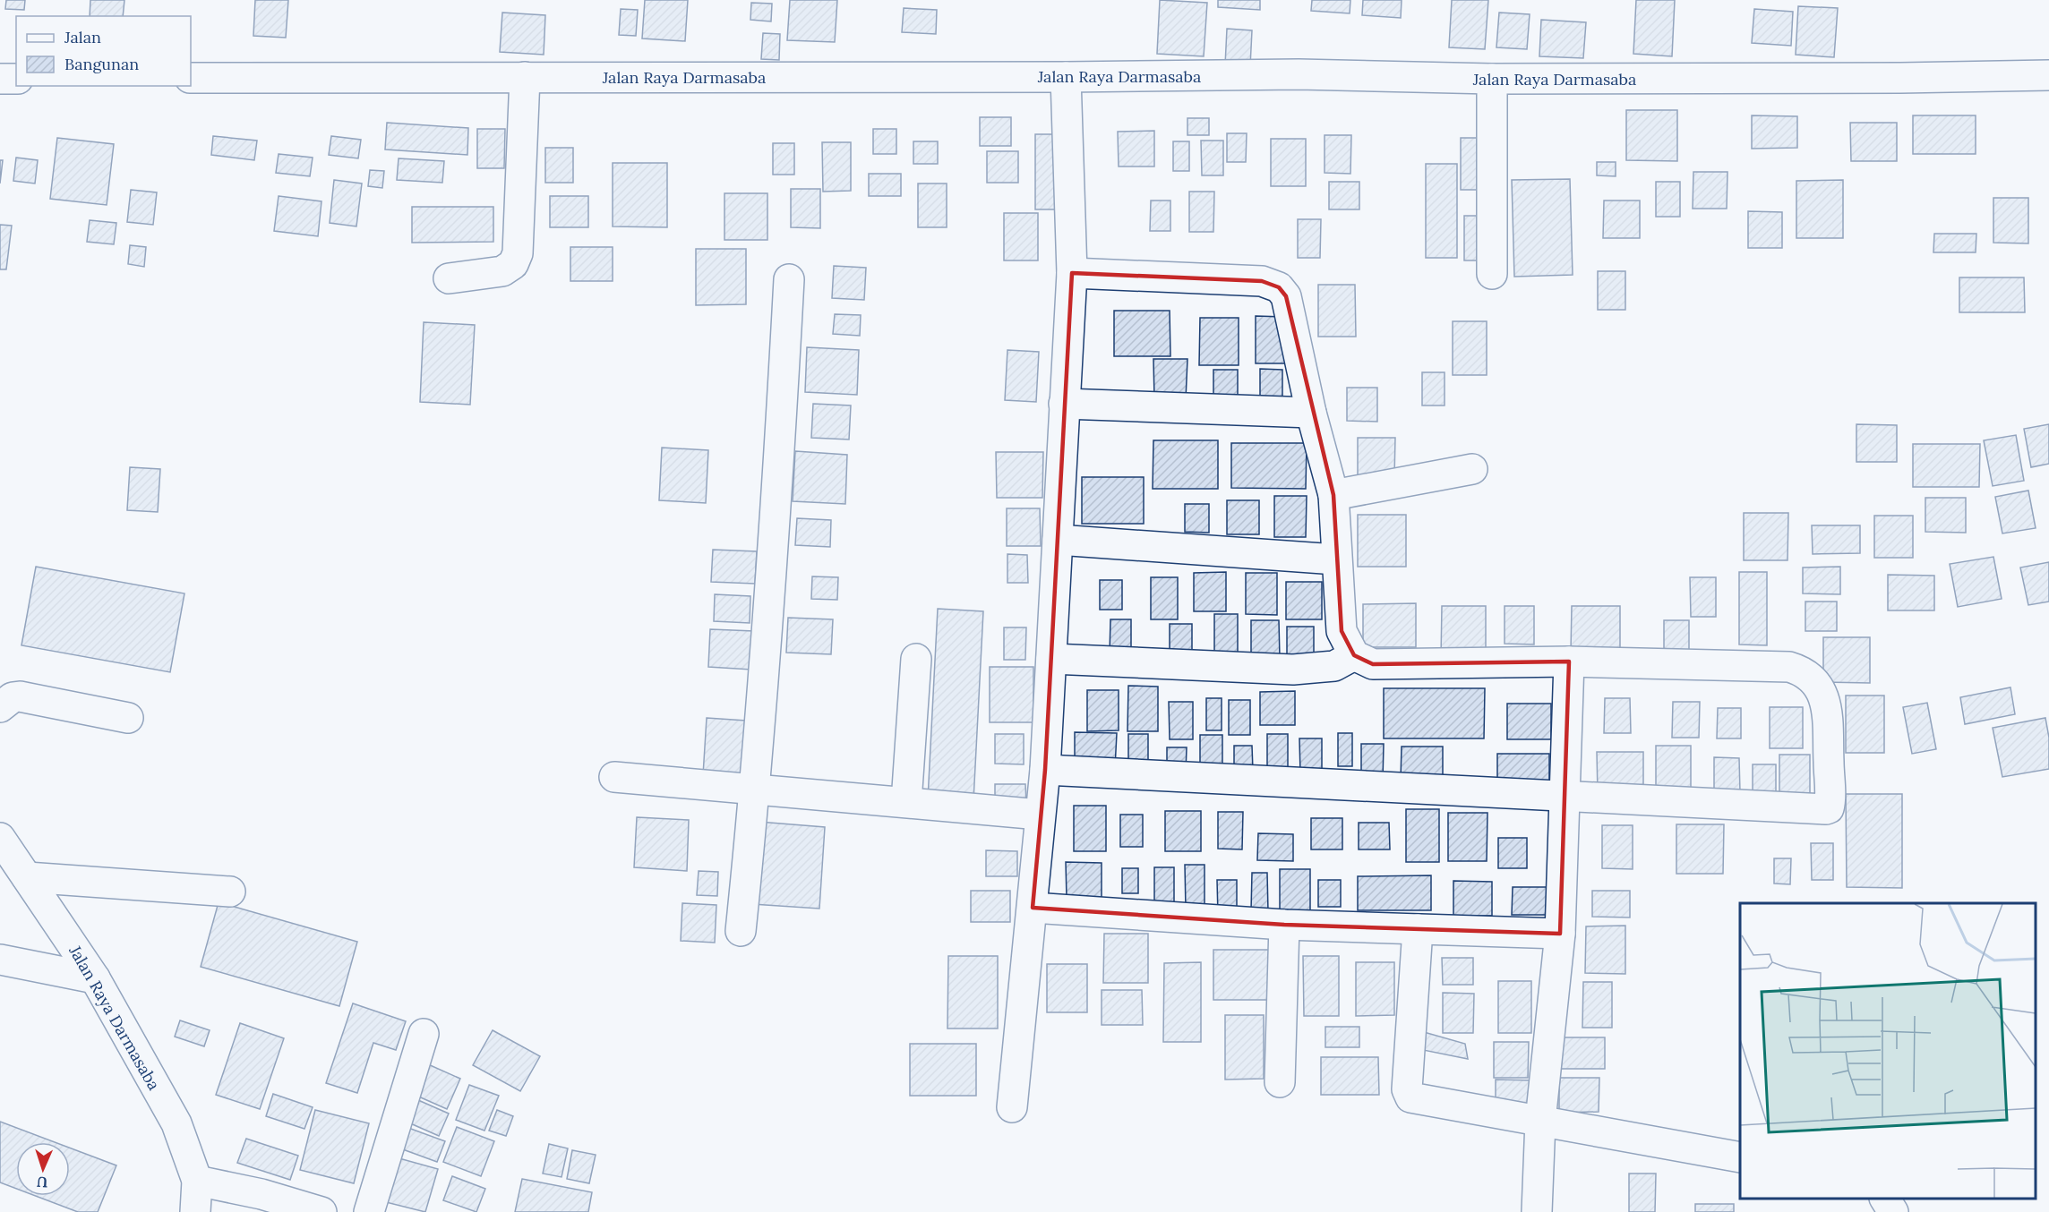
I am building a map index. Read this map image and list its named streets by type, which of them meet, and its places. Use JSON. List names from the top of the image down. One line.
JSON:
{"streets":{"street":["Jalan Raya Darmasaba"]},"legend":["Jalan","Bangunan"],"north":"bottom"}
